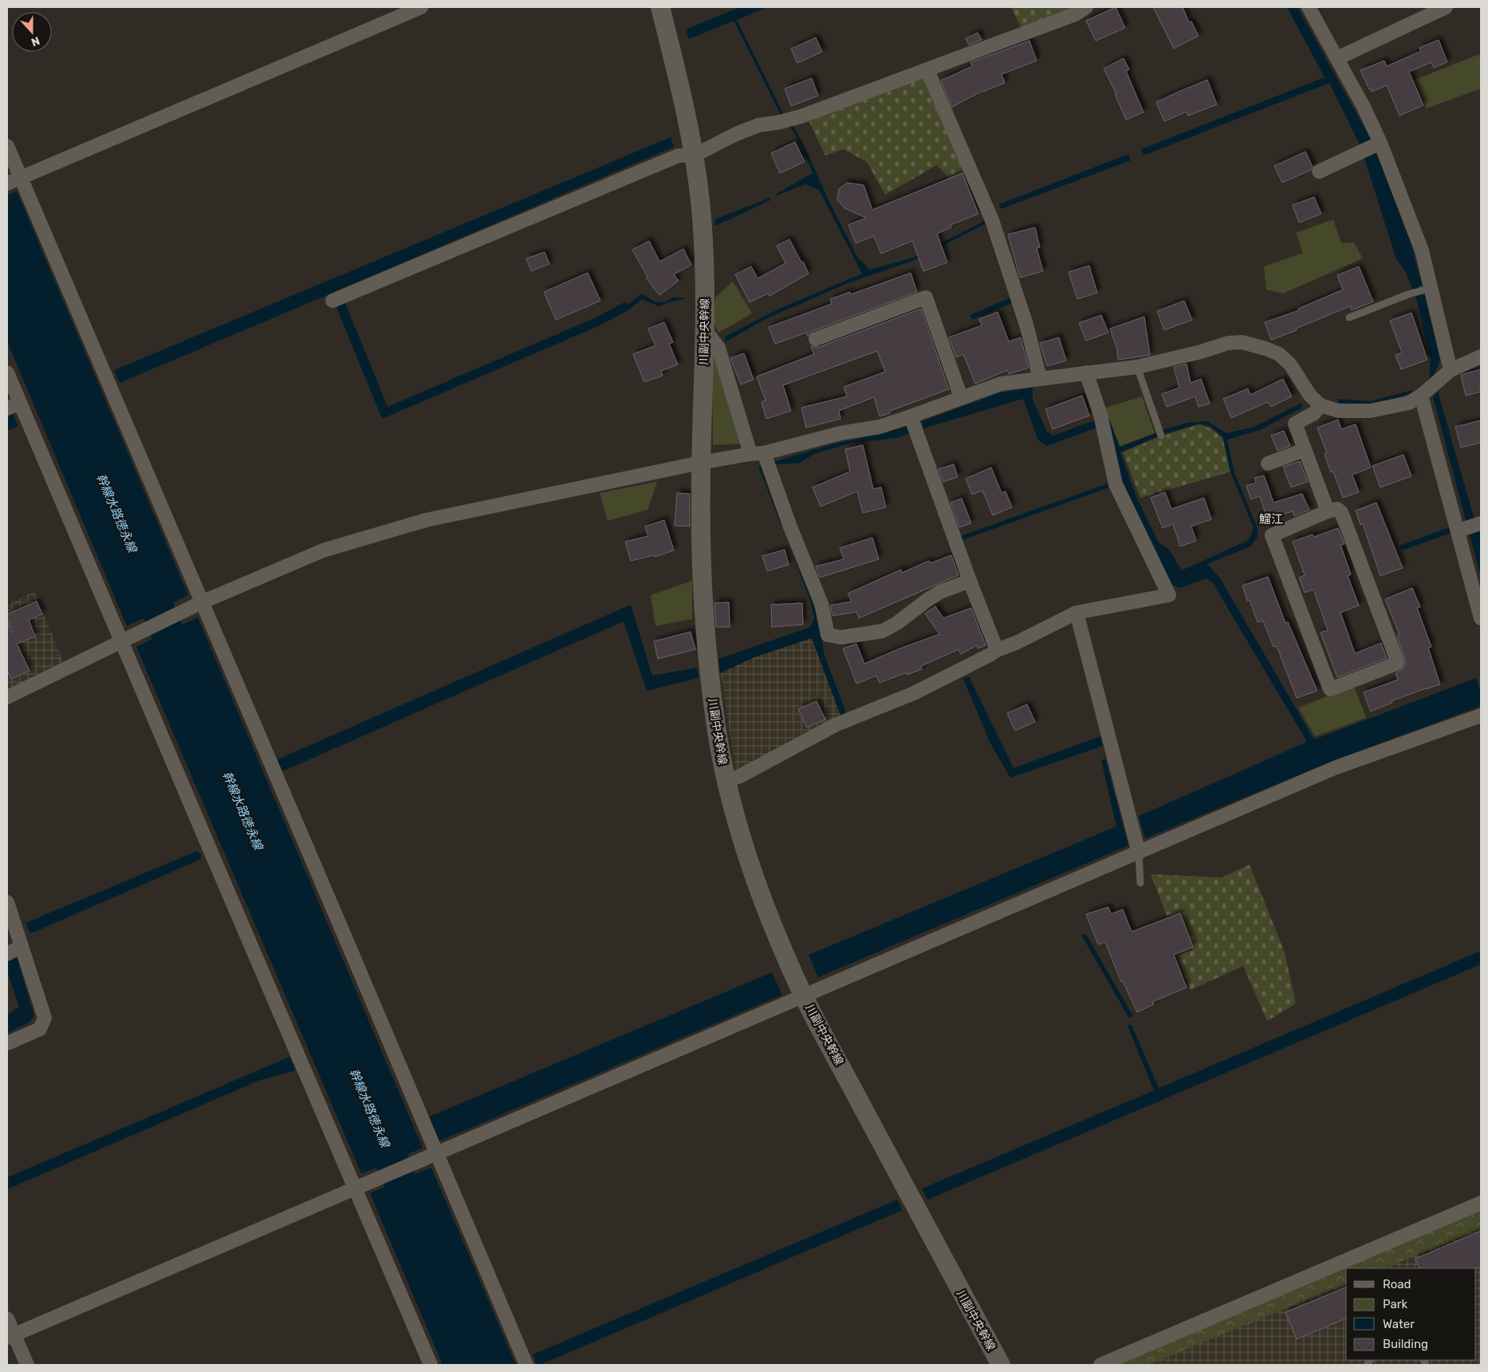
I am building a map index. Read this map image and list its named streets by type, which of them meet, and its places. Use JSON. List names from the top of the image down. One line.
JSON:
{"streets":{"street":["川副中央幹線"]},"districts":["鰡江"],"water":["幹線水路徳永線"],"legend":["Road","Park","Water","Building"],"north":"bottom"}
